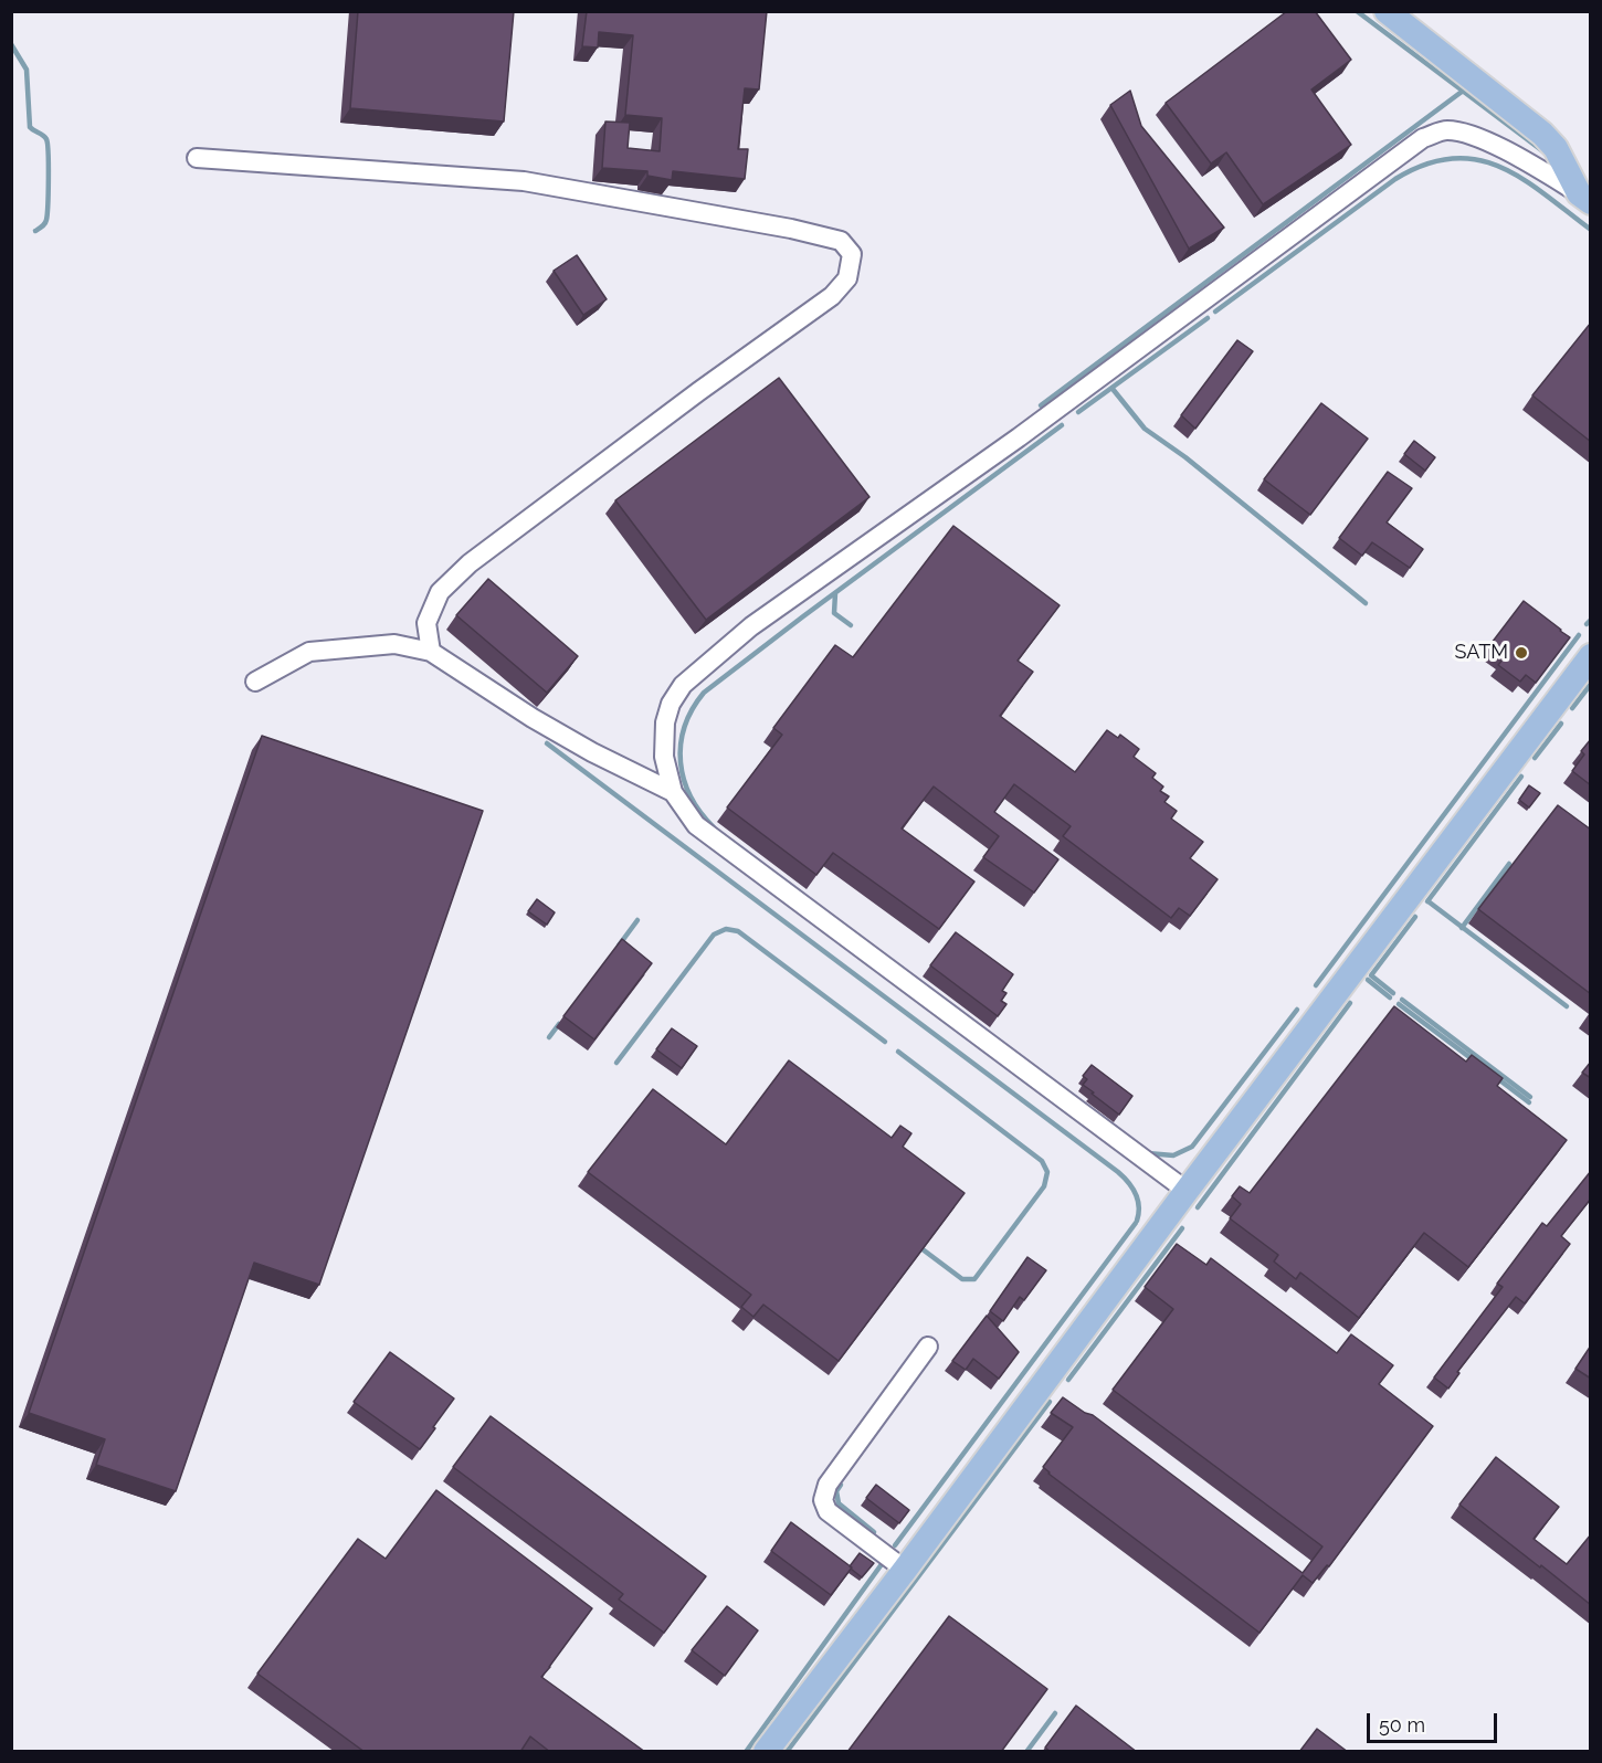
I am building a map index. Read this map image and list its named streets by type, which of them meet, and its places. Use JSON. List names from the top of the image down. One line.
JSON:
{"places":["SATM"],"scale_bar":"50 m"}
